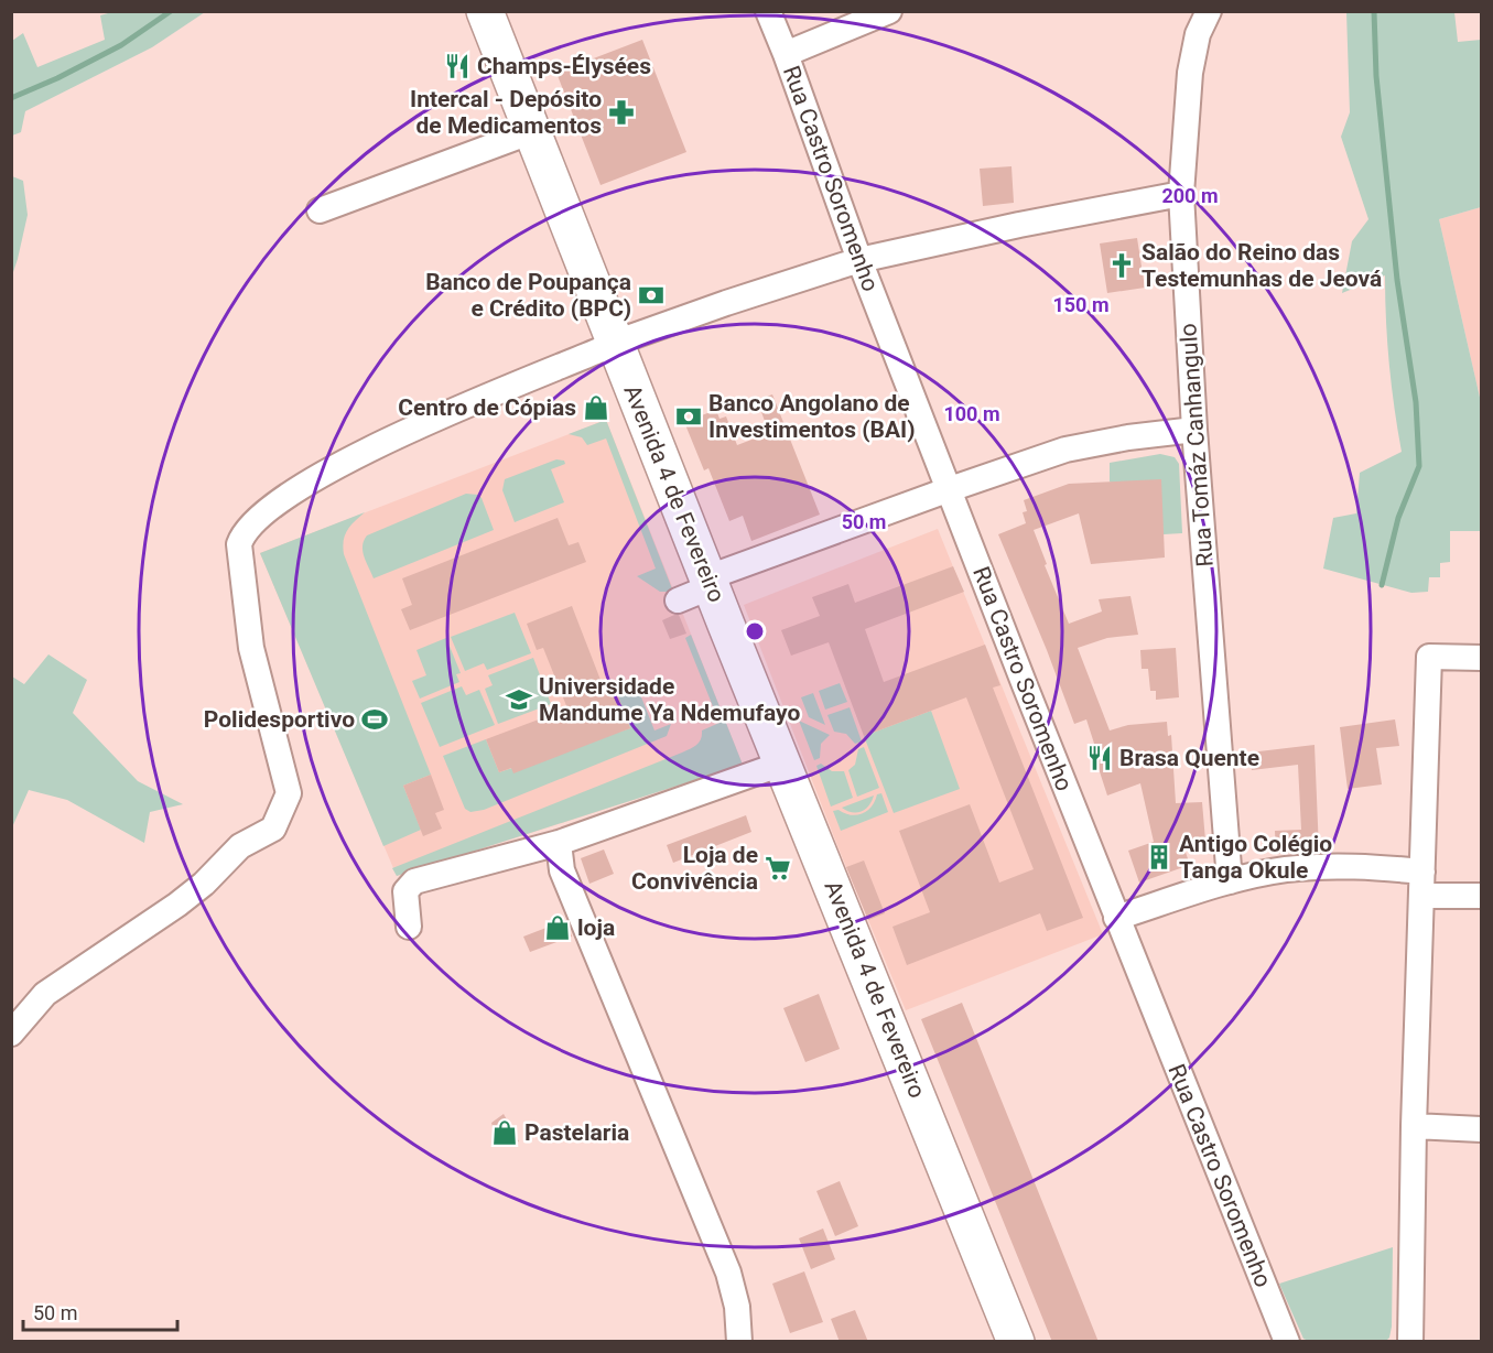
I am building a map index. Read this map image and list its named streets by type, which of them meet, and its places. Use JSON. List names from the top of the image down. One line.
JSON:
{"streets":{"main road":["Avenida 4 de Fevereiro"],"street":["Rua Castro Soromenho","Rua Tomáz Canhangulo"]},"places":{"restaurant":["Champs-Élysées","Brasa Quente"],"pharmacy":["Intercal - Depósito de Medicamentos"],"church":["Salão do Reino das Testemunhas de Jeová"],"bank":["Banco de Poupança e Crédito (BPC)","Banco Angolano de Investimentos (BAI)"],"shop":["Centro de Cópias","loja","Pastelaria"],"school or university":["Universidade Mandume Ya Ndemufayo"],"sports":["Polidesportivo"],"building":["Antigo Colégio Tanga Okule"],"supermarket":["Loja de Convivência"]},"scale_bar":"50 m","rings":["200 m","150 m","100 m","50 m"]}
